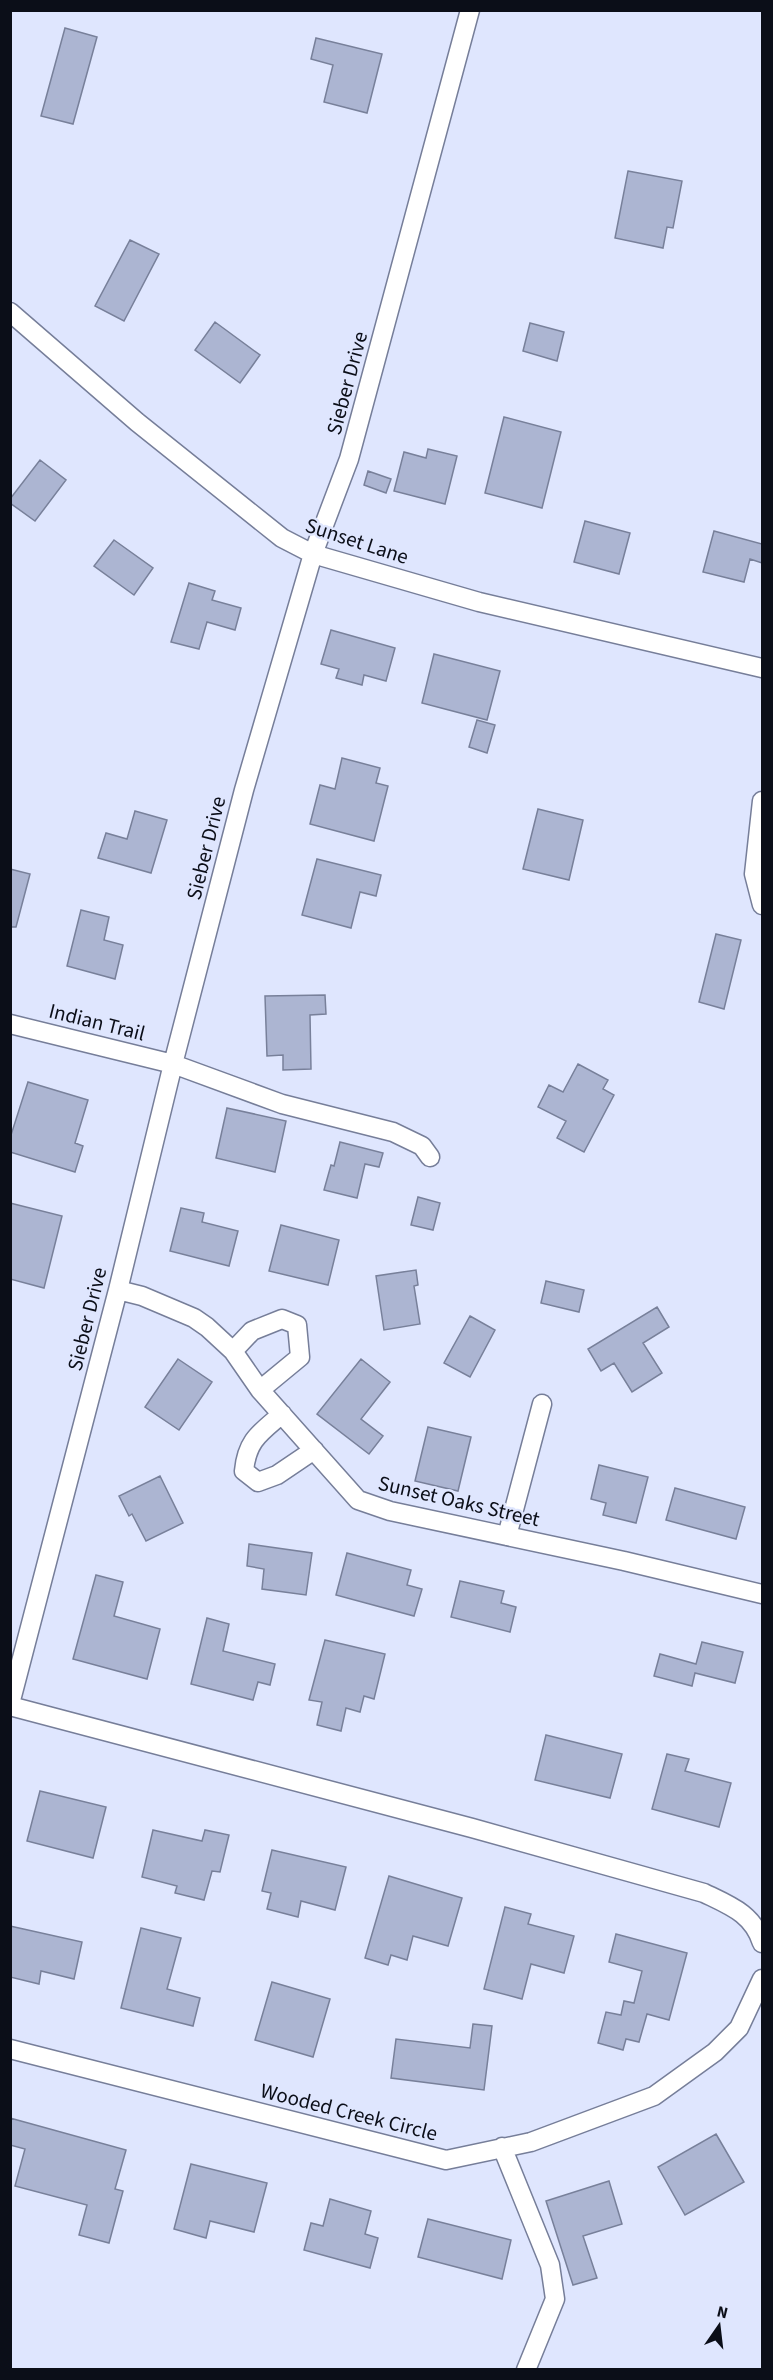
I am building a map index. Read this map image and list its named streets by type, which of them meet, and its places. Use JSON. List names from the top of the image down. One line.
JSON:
{"streets":{"street":["Sieber Drive","Sunset Lane","Indian Trail","Sunset Oaks Street","Wooded Creek Circle"]},"crossings":[["Sieber Drive","Sunset Lane"],["Sieber Drive","Indian Trail"],["Sieber Drive","Sunset Oaks Street"]],"north":"top"}
